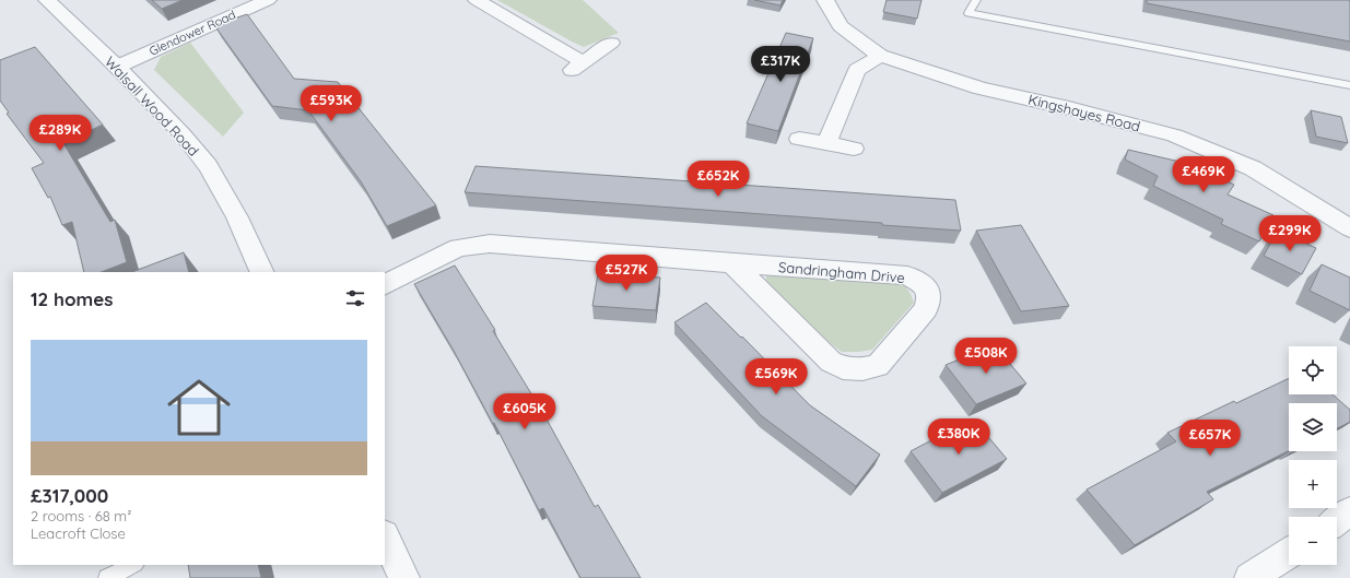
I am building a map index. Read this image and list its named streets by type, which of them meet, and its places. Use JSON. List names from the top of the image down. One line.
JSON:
{"streets":{"street":["Glendower Road","Walsall Wood Road","Kingshayes Road","Sandringham Drive"]},"crossings":[["Glendower Road","Walsall Wood Road"]],"page":{"price":["£317K","£593K","£289K","£469K","£652K","£299K","£527K","£508K","£569K","£605K","£380K","£657K"],"heading":"12 homes","list":[{"name":"£317,000","note":"2 rooms · 68 m² · Leacroft Close"}],"map_buttons":["+","−"]}}
